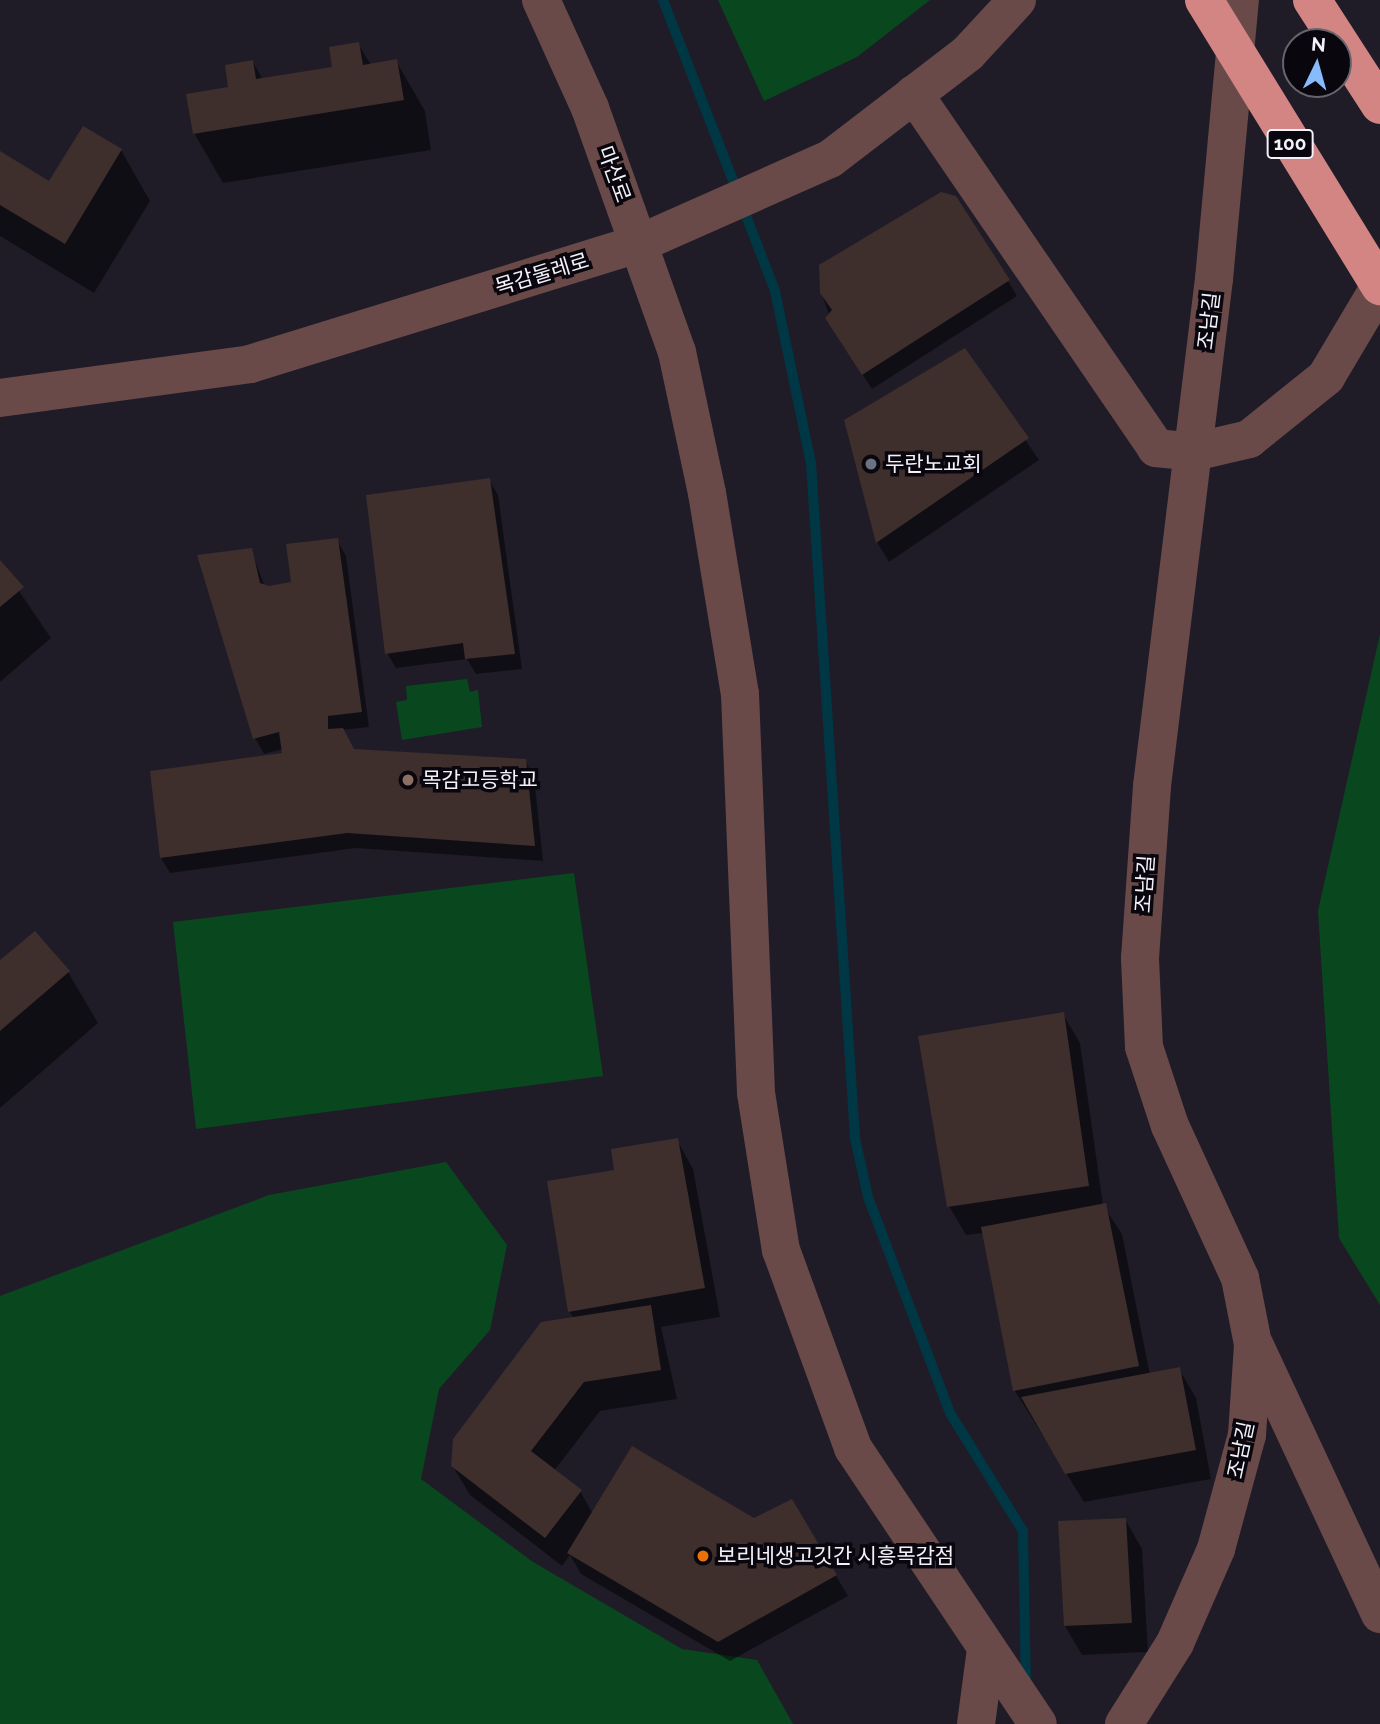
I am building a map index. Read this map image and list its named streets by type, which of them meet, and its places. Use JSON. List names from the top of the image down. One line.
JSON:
{"streets":{"highway":["100"],"street":["마산로","목감둘레로","조남길"]},"crossings":[["마산로","목감둘레로"]],"places":["두란노교회","목감고등학교","보리네생고깃간 시흥목감점"],"north":"top"}
